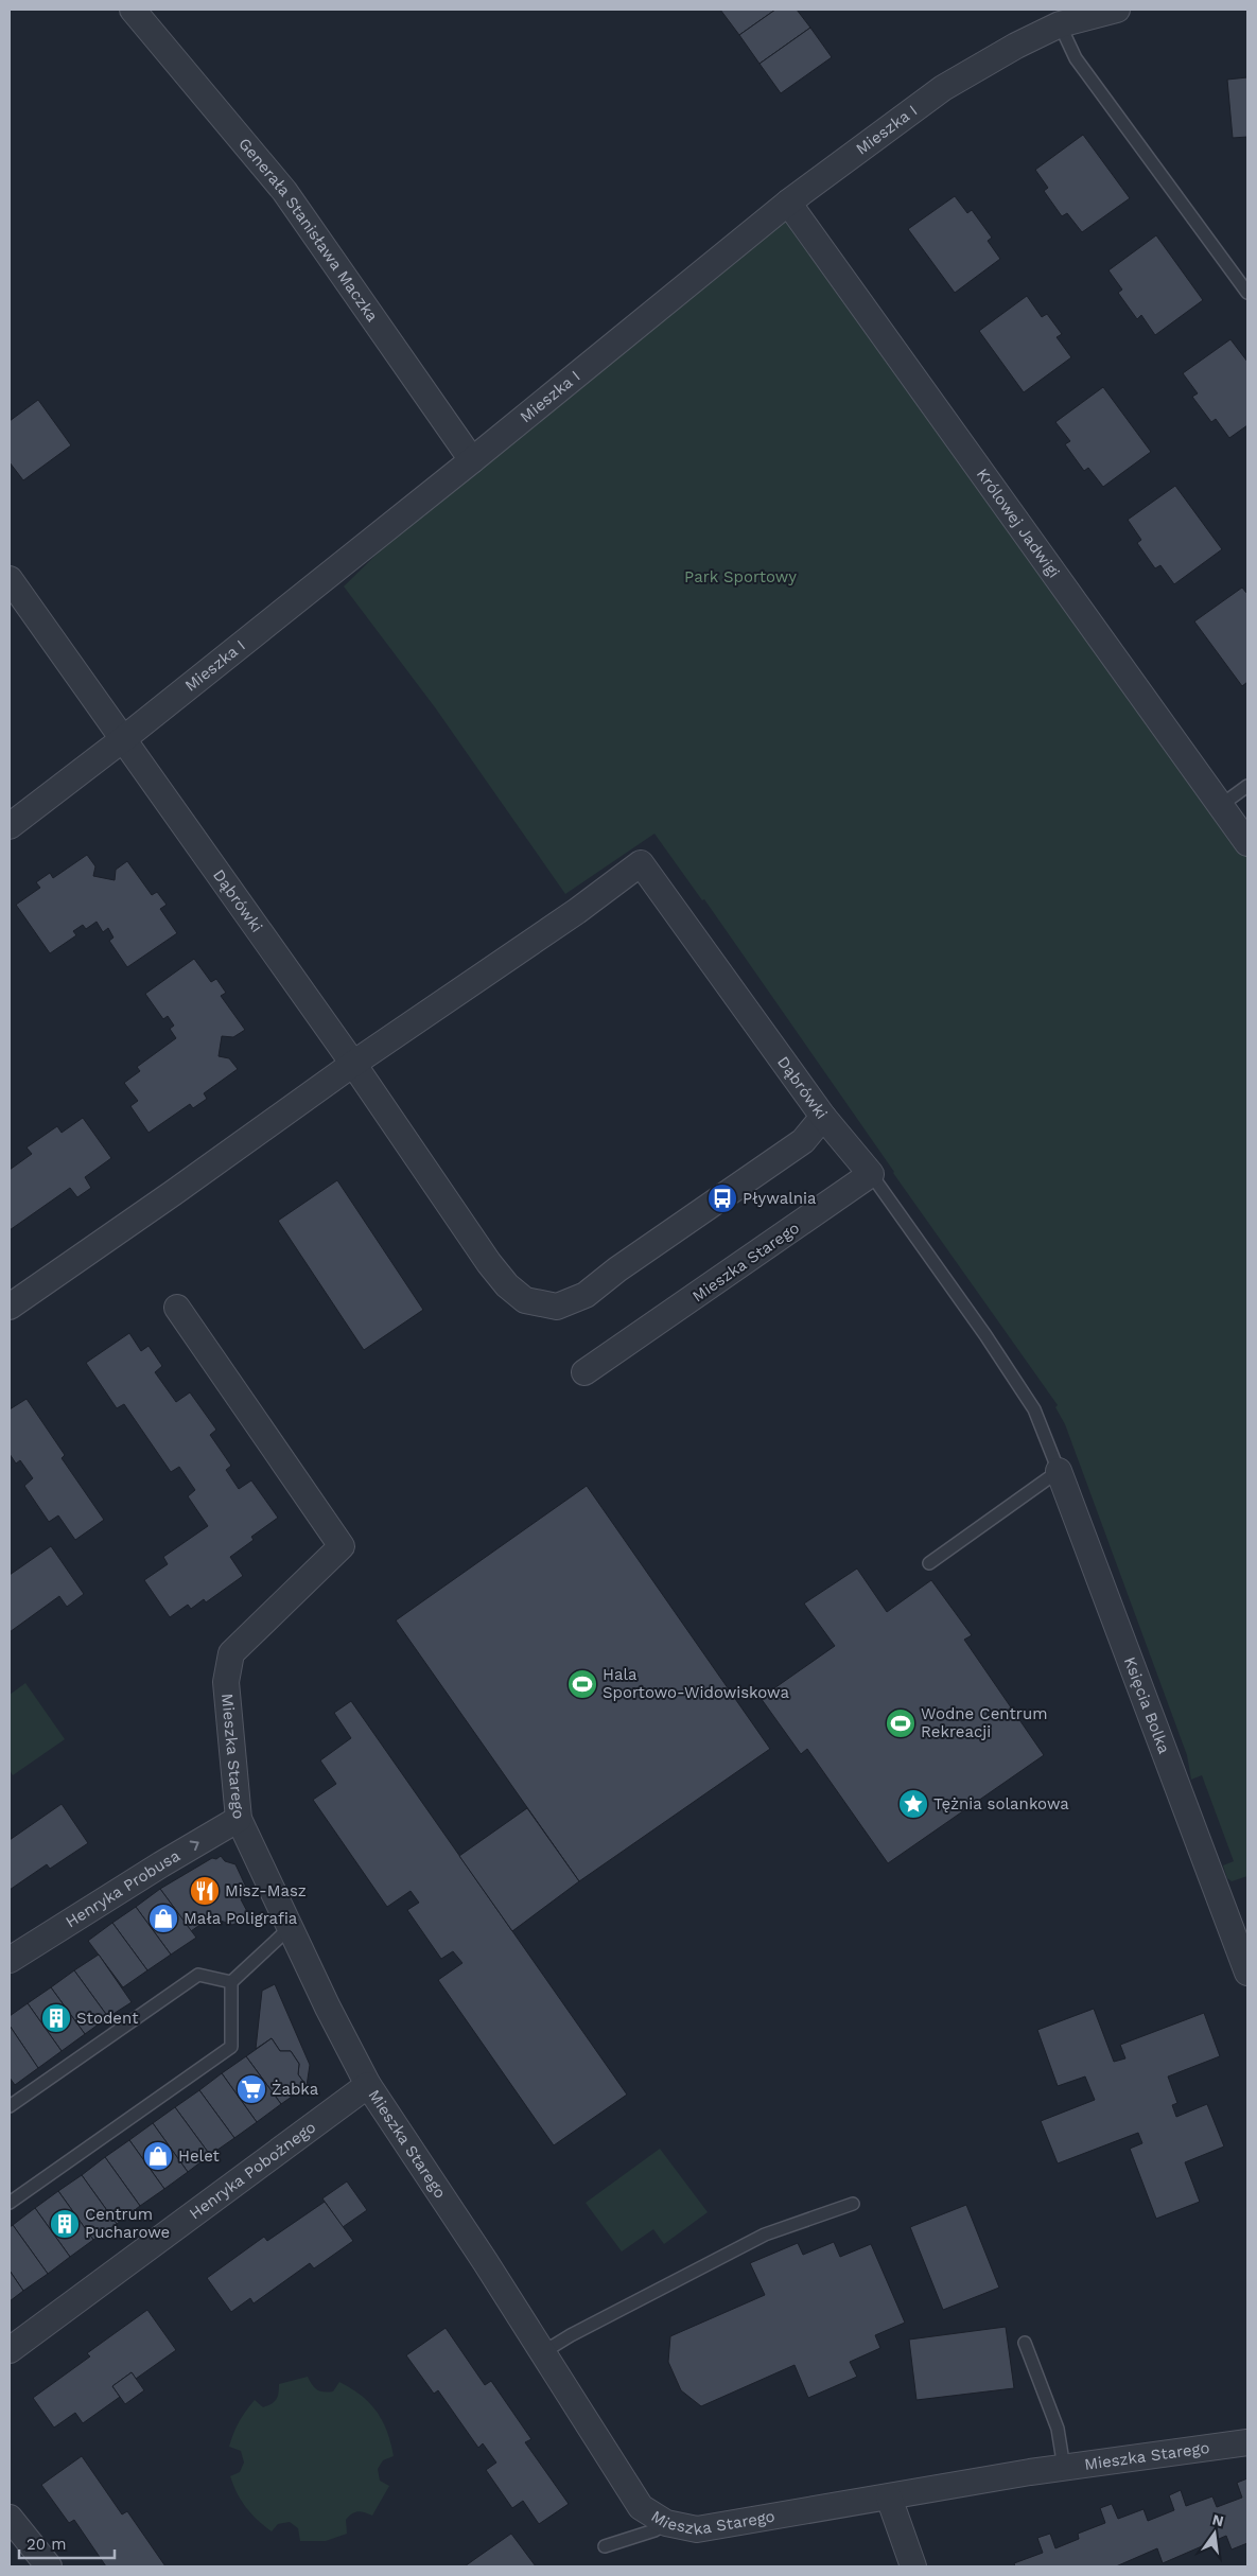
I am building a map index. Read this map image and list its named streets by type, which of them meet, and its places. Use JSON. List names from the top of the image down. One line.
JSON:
{"streets":{"street":["Mieszka I","Generała Stanisława Maczka","Królowej Jadwigi","Dąbrówki","Mieszka Starego","Księcia Bolka","Henryka Probusa","Henryka Pobożnego"]},"crossings":[["Mieszka I","Generała Stanisława Maczka"],["Mieszka I","Królowej Jadwigi"],["Mieszka I","Dąbrówki"],["Mieszka Starego","Henryka Probusa"],["Mieszka Starego","Henryka Pobożnego"]],"one_way":["Henryka Probusa"],"parks":["Park Sportowy"],"places":{"bus stop":["Pływalnia"],"sports":["Hala Sportowo-Widowiskowa","Wodne Centrum Rekreacji"],"place":["Tężnia solankowa"],"restaurant":["Misz-Masz"],"shop":["Mała Poligrafia","Helet"],"building":["Stodent","Centrum Pucharowe"],"supermarket":["Żabka"]},"scale_bar":"20 m","north":"top"}
